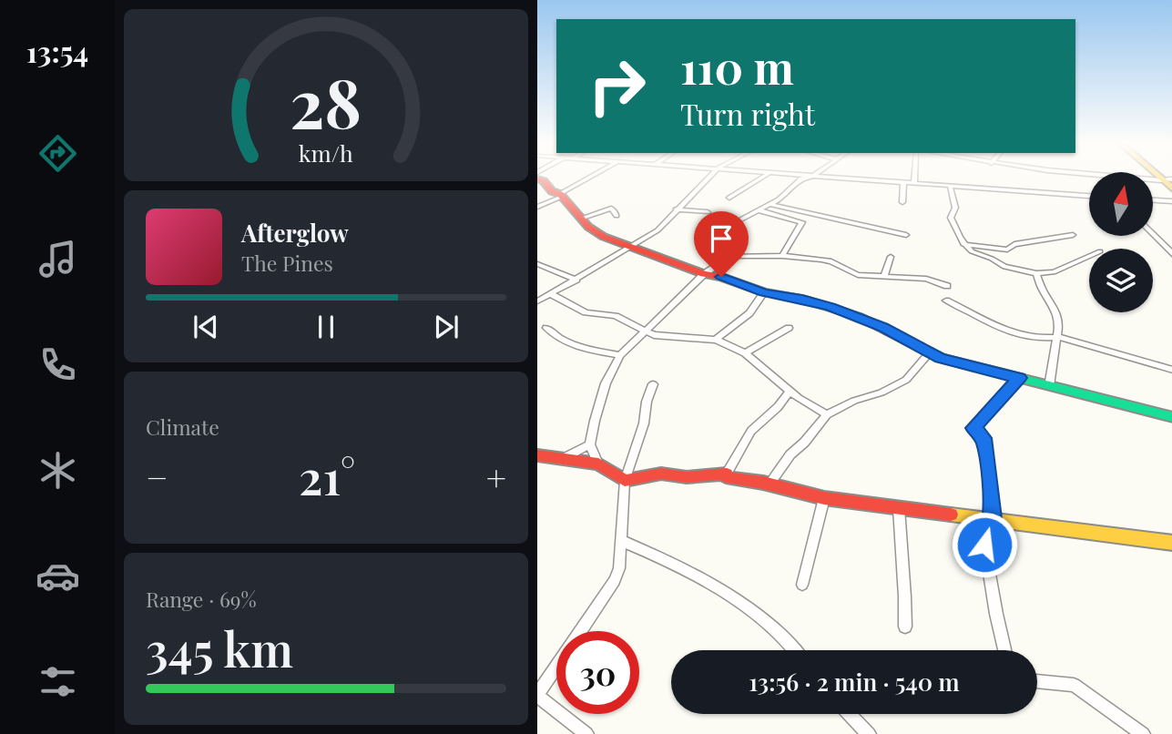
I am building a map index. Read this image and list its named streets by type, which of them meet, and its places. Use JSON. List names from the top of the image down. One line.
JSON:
{"north":"top","page":{"tabs":"13:54","turn":["110 m","Turn right"],"song":["Afterglow","The Pines"],"tile":["Climate",["Range · 69%","345 km"]],"heat":["−","21°","+"],"limit":"30","trip":"13:56 · 2 min · 540 m","gauge":["28","km/h"]}}
